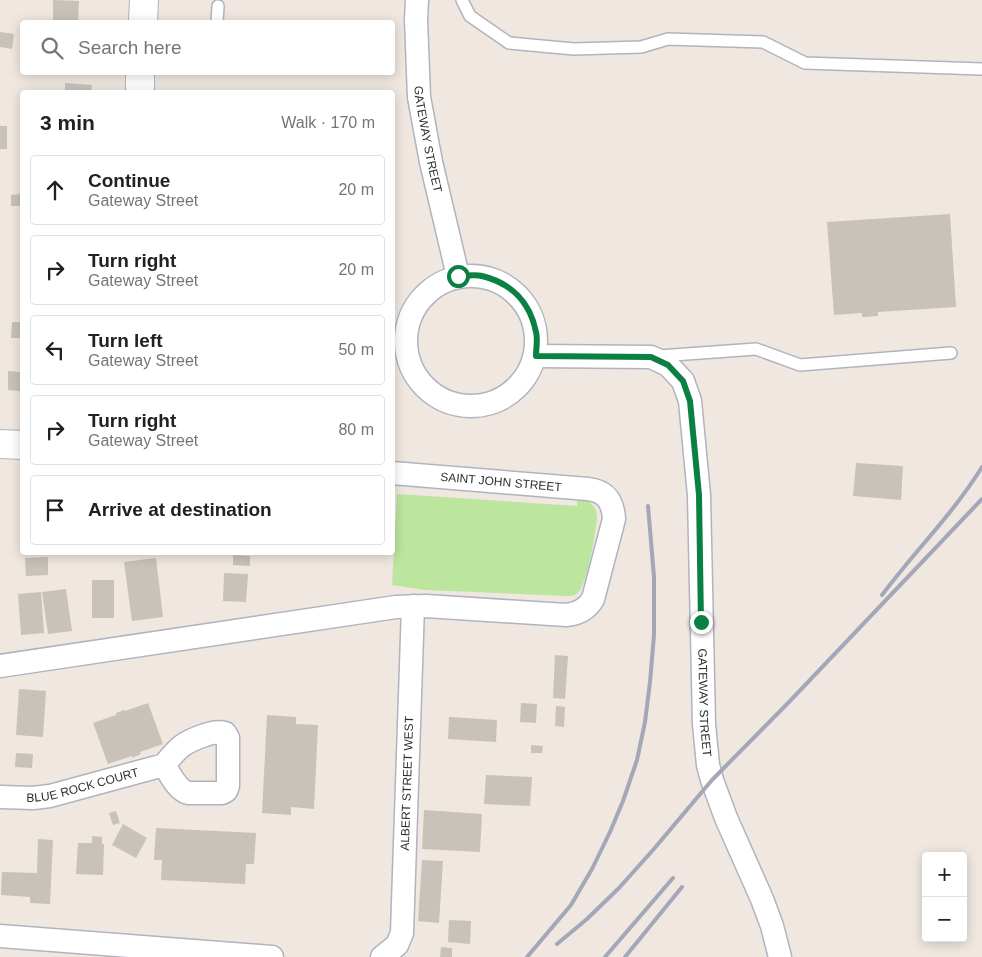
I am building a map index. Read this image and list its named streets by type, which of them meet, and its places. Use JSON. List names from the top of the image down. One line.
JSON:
{"streets":{"street":["GATEWAY STREET","SAINT JOHN STREET","ALBERT STREET WEST","BLUE ROCK COURT"]},"crossings":[["SAINT JOHN STREET","ALBERT STREET WEST"]],"page":{"search":"Search here","heading":["3 min","Walk · 170 m"],"list":[["Continue","Gateway Street","20 m"],["Turn right","Gateway Street","20 m"],["Turn left","Gateway Street","50 m"],["Turn right","Gateway Street","80 m"],"Arrive at destination"],"map_buttons":["+","−"]}}
